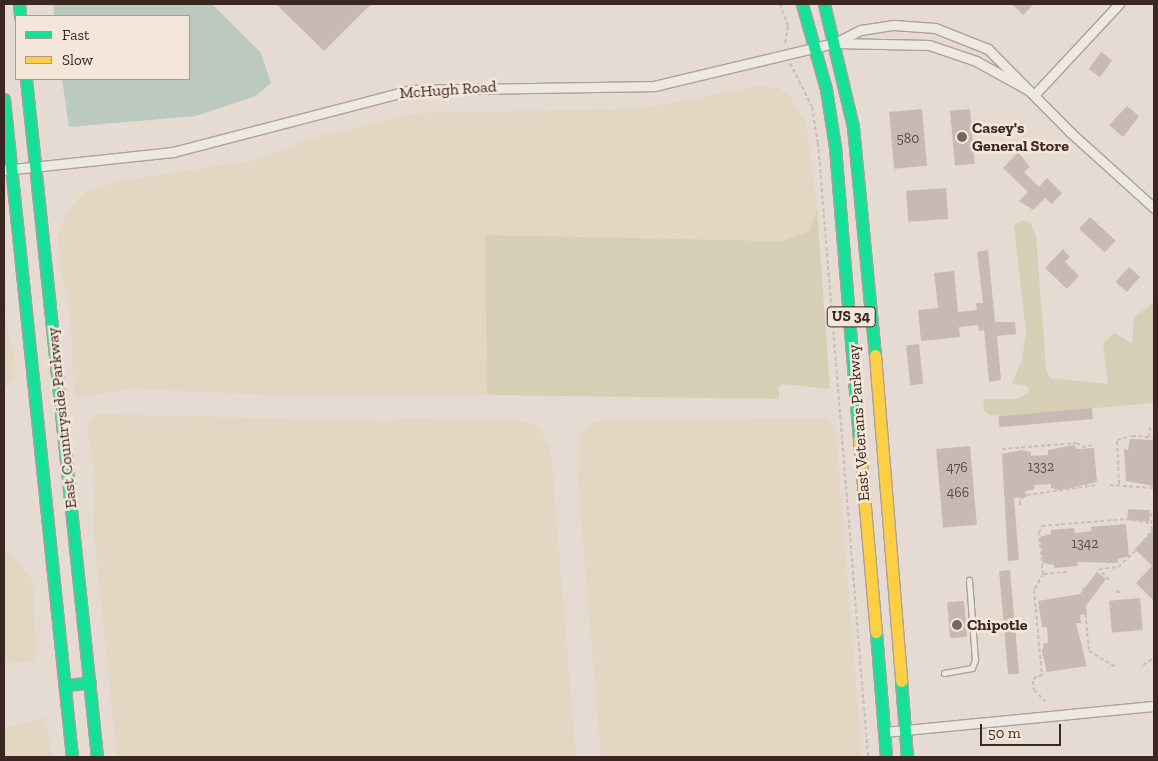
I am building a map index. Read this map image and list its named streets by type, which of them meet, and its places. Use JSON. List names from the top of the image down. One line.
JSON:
{"streets":{"main road":["US 34","East Countryside Parkway","East Veterans Parkway"],"street":["McHugh Road"]},"crossings":[["McHugh Road","East Countryside Parkway"],["McHugh Road","East Veterans Parkway"]],"places":["Casey's General Store","Chipotle"],"house_numbers":["580","1332","476","466","1342"],"legend":["Fast","Slow"],"scale_bar":"50 m"}
